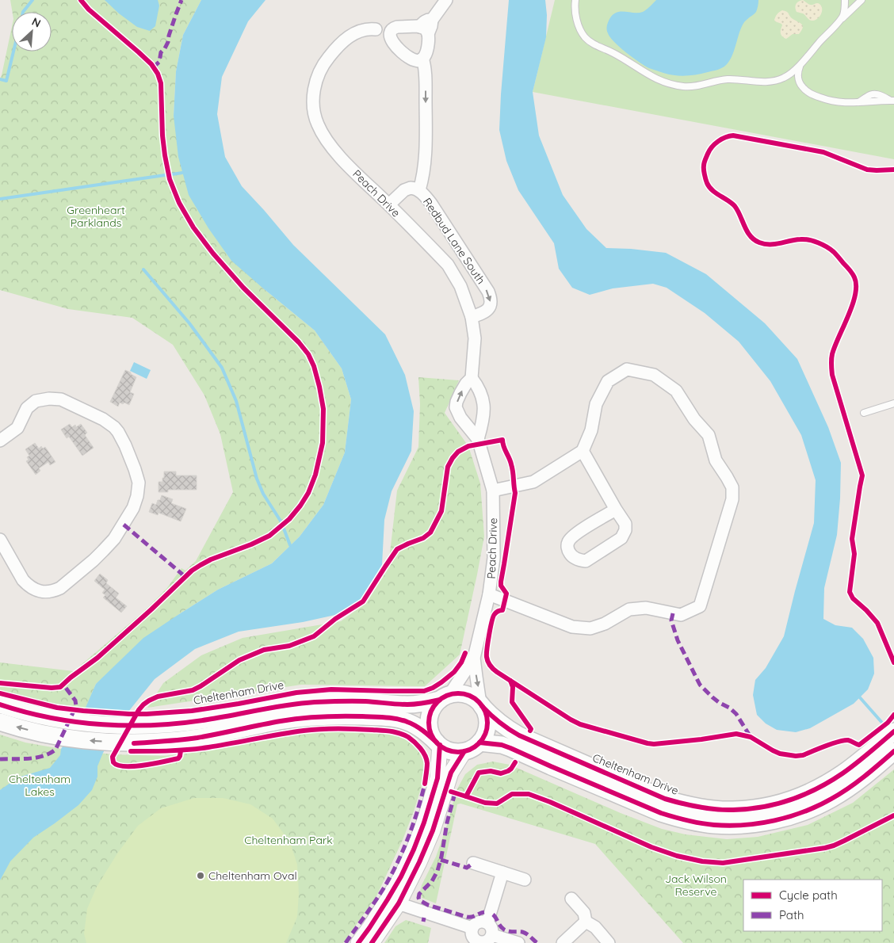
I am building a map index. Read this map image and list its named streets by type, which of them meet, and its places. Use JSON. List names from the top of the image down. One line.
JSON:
{"streets":{"main road":["Cheltenham Drive"],"street":["Peach Drive","Redbud Lane South"]},"crossings":[["Peach Drive","Redbud Lane South"],["Peach Drive","Cheltenham Drive"]],"one_way":["Redbud Lane South"],"parks":["Greenheart Parklands","Cheltenham Lakes","Cheltenham Park","Jack Wilson Reserve"],"places":["Cheltenham Oval"],"legend":["Cycle path","Path"],"north":"top right"}
